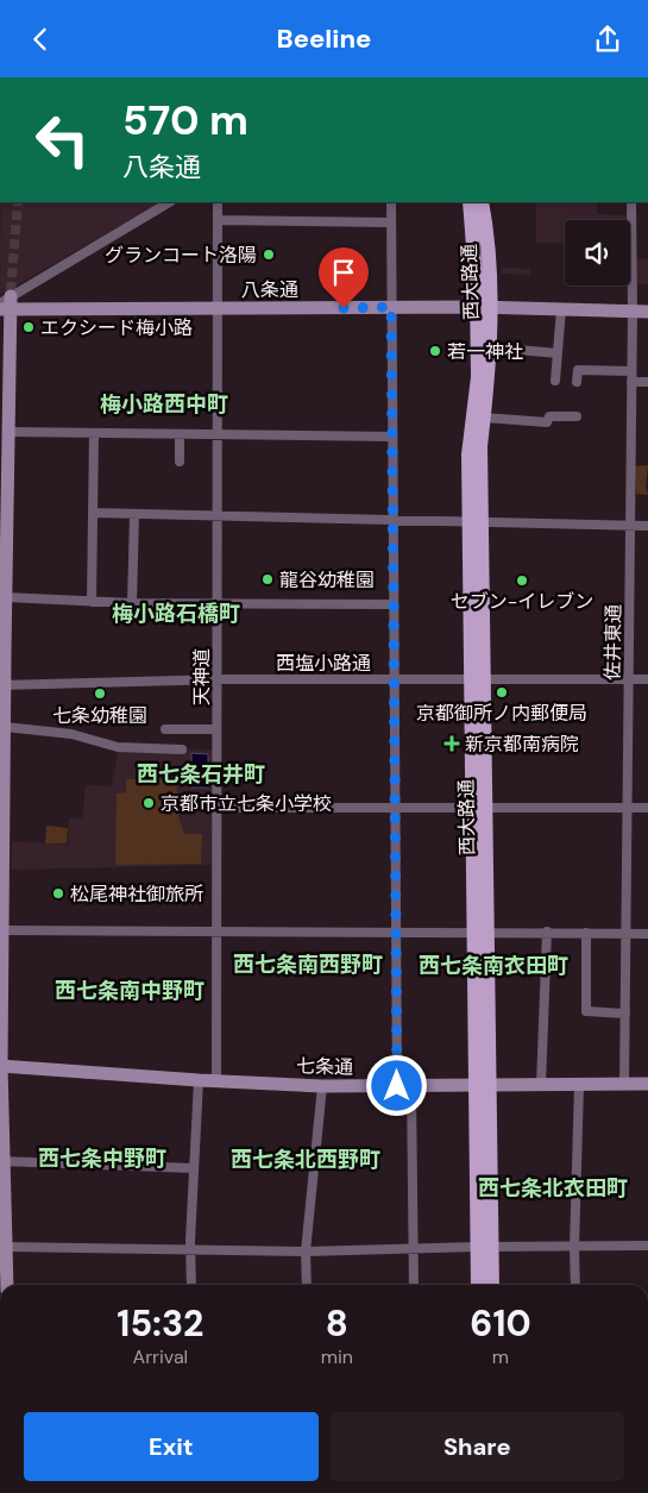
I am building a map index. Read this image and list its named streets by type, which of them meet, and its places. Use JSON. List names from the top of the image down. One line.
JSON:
{"streets":{"main road":["西大路通"],"street":["八条通","佐井東通","西塩小路通","天神道","七条通"]},"crossings":[["西大路通","八条通"],["西大路通","西塩小路通"],["西大路通","七条通"],["八条通","佐井東通"],["八条通","天神道"],["佐井東通","西塩小路通"],["佐井東通","七条通"],["西塩小路通","天神道"],["天神道","七条通"]],"districts":["梅小路西中町","梅小路石橋町","西七条石井町","西七条南西野町","西七条南衣田町","西七条南中野町","西七条中野町","西七条北西野町","西七条北衣田町"],"places":{"other":["グランコート洛陽","エクシード梅小路","若一神社","龍谷幼稚園","セブン-イレブン","京都御所ノ内郵便局","七条幼稚園","京都市立七条小学校","松尾神社御旅所"],"health":["新京都南病院"]},"page":{"header":"Beeline","turn":["570 m","八条通"],"eta":["15:32","Arrival","8","min","610","m"],"buttons":["Exit","Share"]}}
